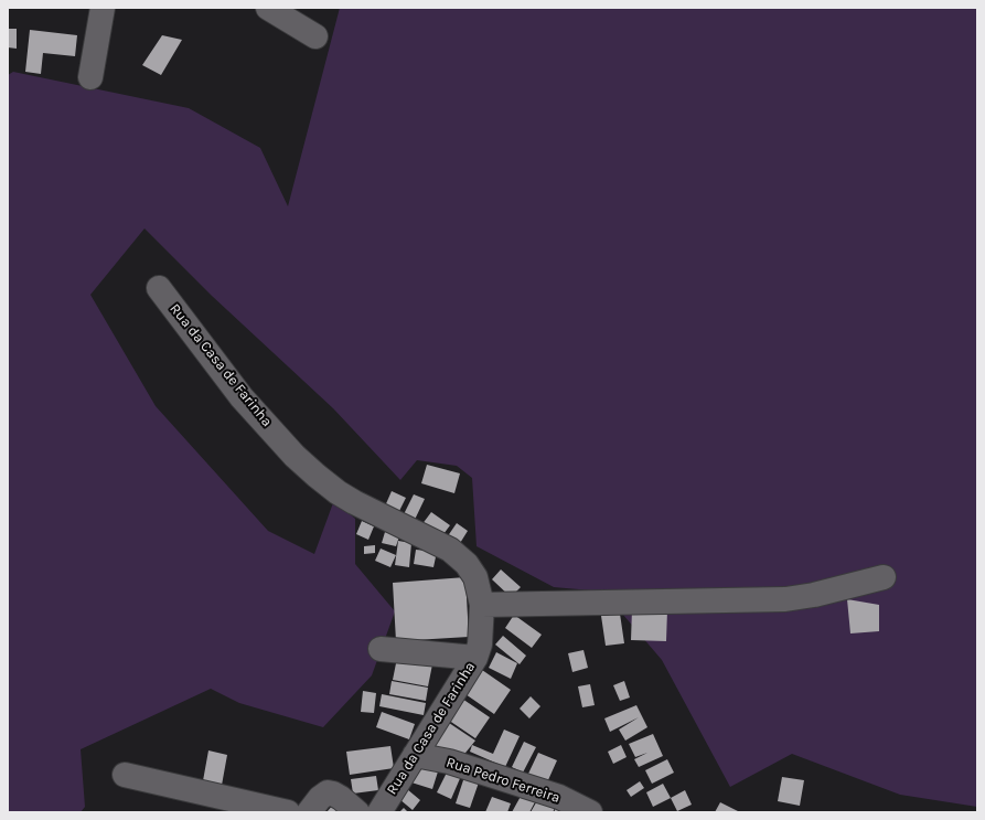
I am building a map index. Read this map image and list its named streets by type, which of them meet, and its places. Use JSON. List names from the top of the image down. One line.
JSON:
{"streets":{"street":["Rua da Casa de Farinha","Rua Pedro Ferreira"]},"crossings":[["Rua da Casa de Farinha","Rua Pedro Ferreira"]]}
